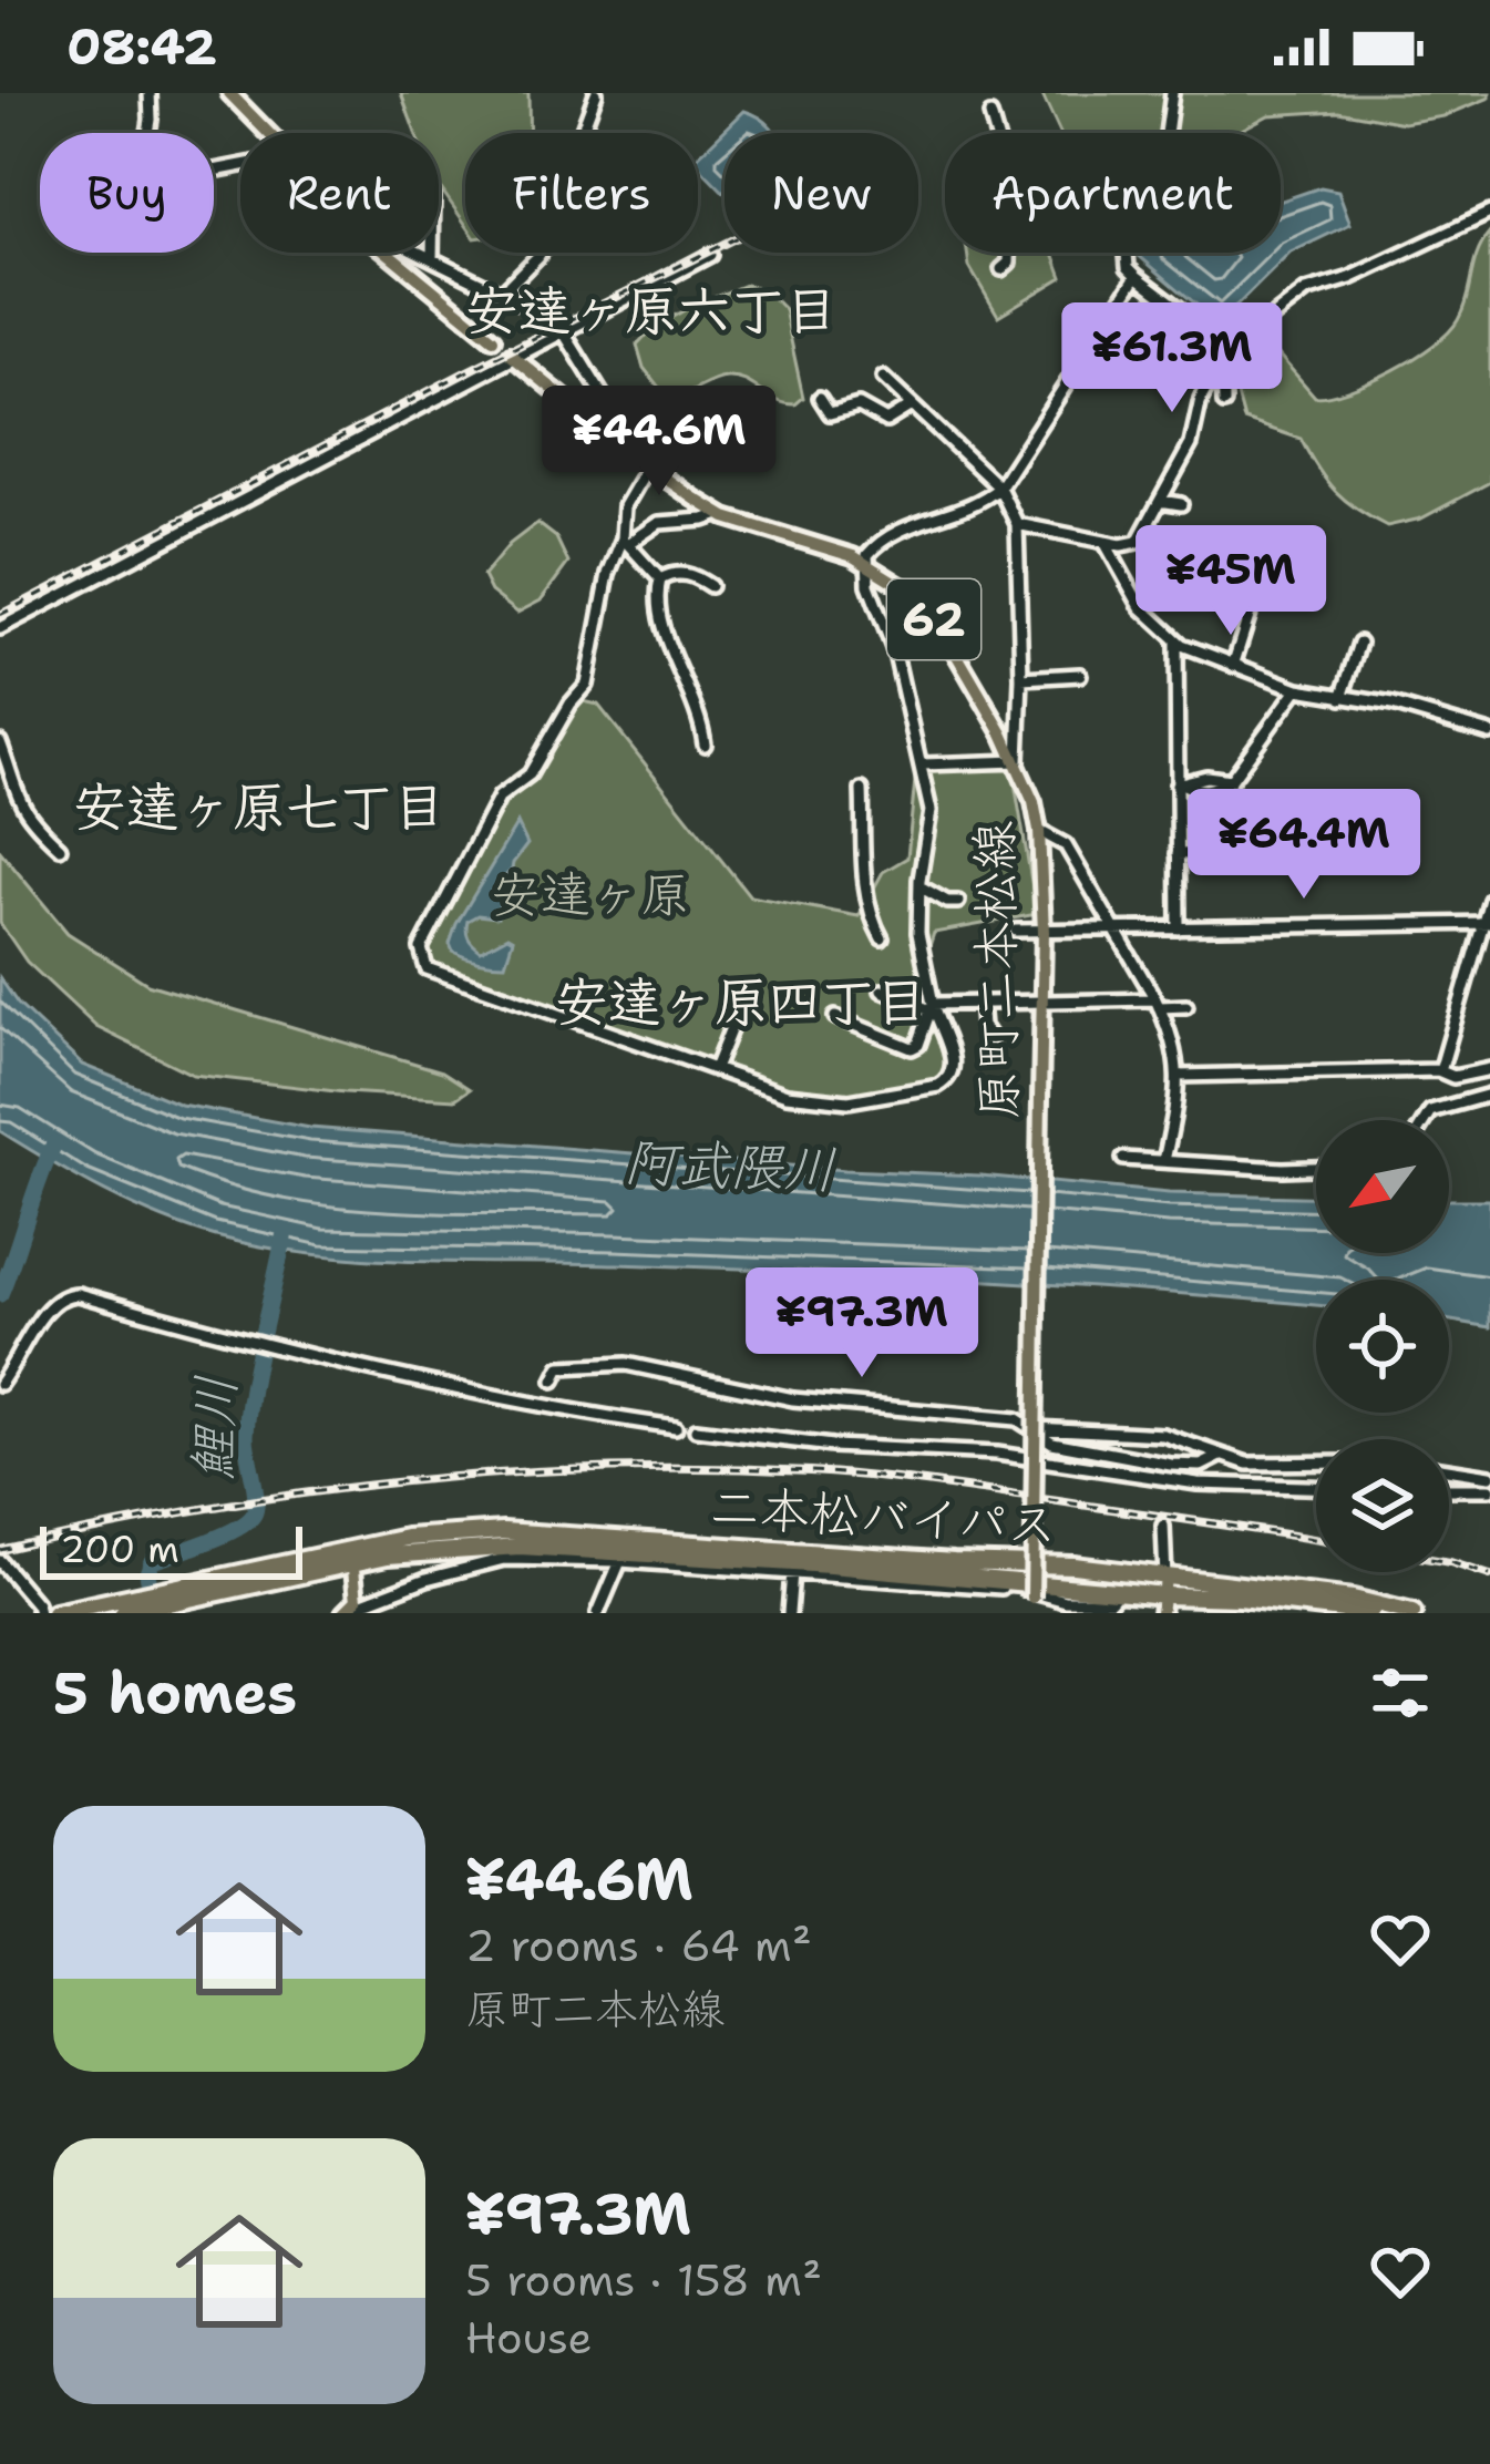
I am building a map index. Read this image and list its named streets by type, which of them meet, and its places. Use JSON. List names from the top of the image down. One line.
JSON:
{"streets":{"highway":["二本松バイパス"],"main road":["62","原町二本松線"]},"districts":["安達ヶ原六丁目","安達ヶ原七丁目","安達ヶ原四丁目"],"water":["阿武隈川","鯉川"],"parks":["安達ヶ原"],"scale_bar":"200 m","north":"bottom left","page":{"status":"08:42","chip":["Buy","Rent","Filters","New","Apartment"],"price":["¥61.3M","¥44.6M","¥45M","¥64.4M","¥97.3M"],"scale":"200 m","heading":"5 homes","list":[{"name":"¥44.6M","note":"2 rooms · 64 m² · 原町二本松線"},{"name":"¥97.3M","note":"5 rooms · 158 m² · House"}]}}
